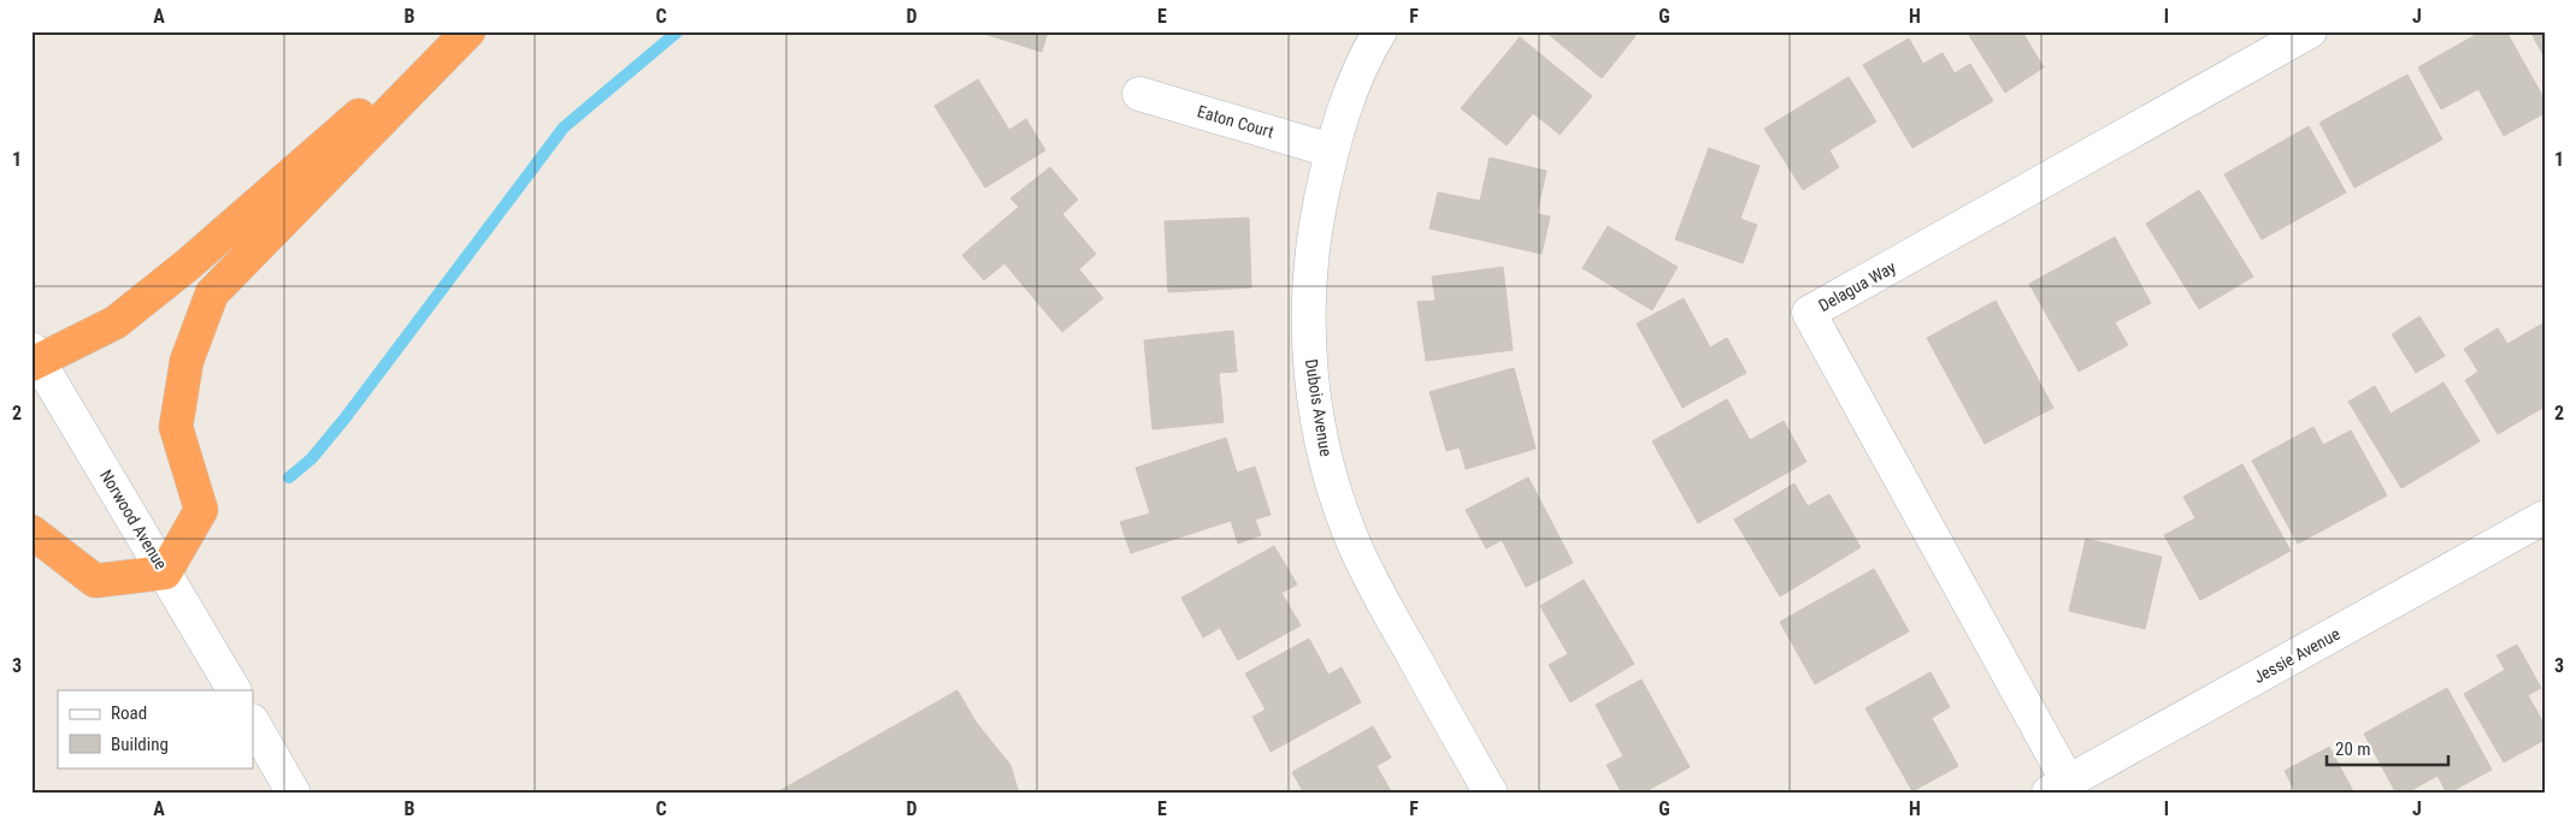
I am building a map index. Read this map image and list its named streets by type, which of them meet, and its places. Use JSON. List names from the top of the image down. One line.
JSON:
{"streets":{"street":["Eaton Court","Delagua Way","Dubois Avenue","Norwood Avenue","Jessie Avenue"]},"crossings":[["Eaton Court","Dubois Avenue"],["Delagua Way","Jessie Avenue"]],"legend":["Road","Building"],"scale_bar":"20 m","grid":{"columns":["A","B","C","D","E","F","G","H","I","J"],"rows":["1","2","3"]}}
